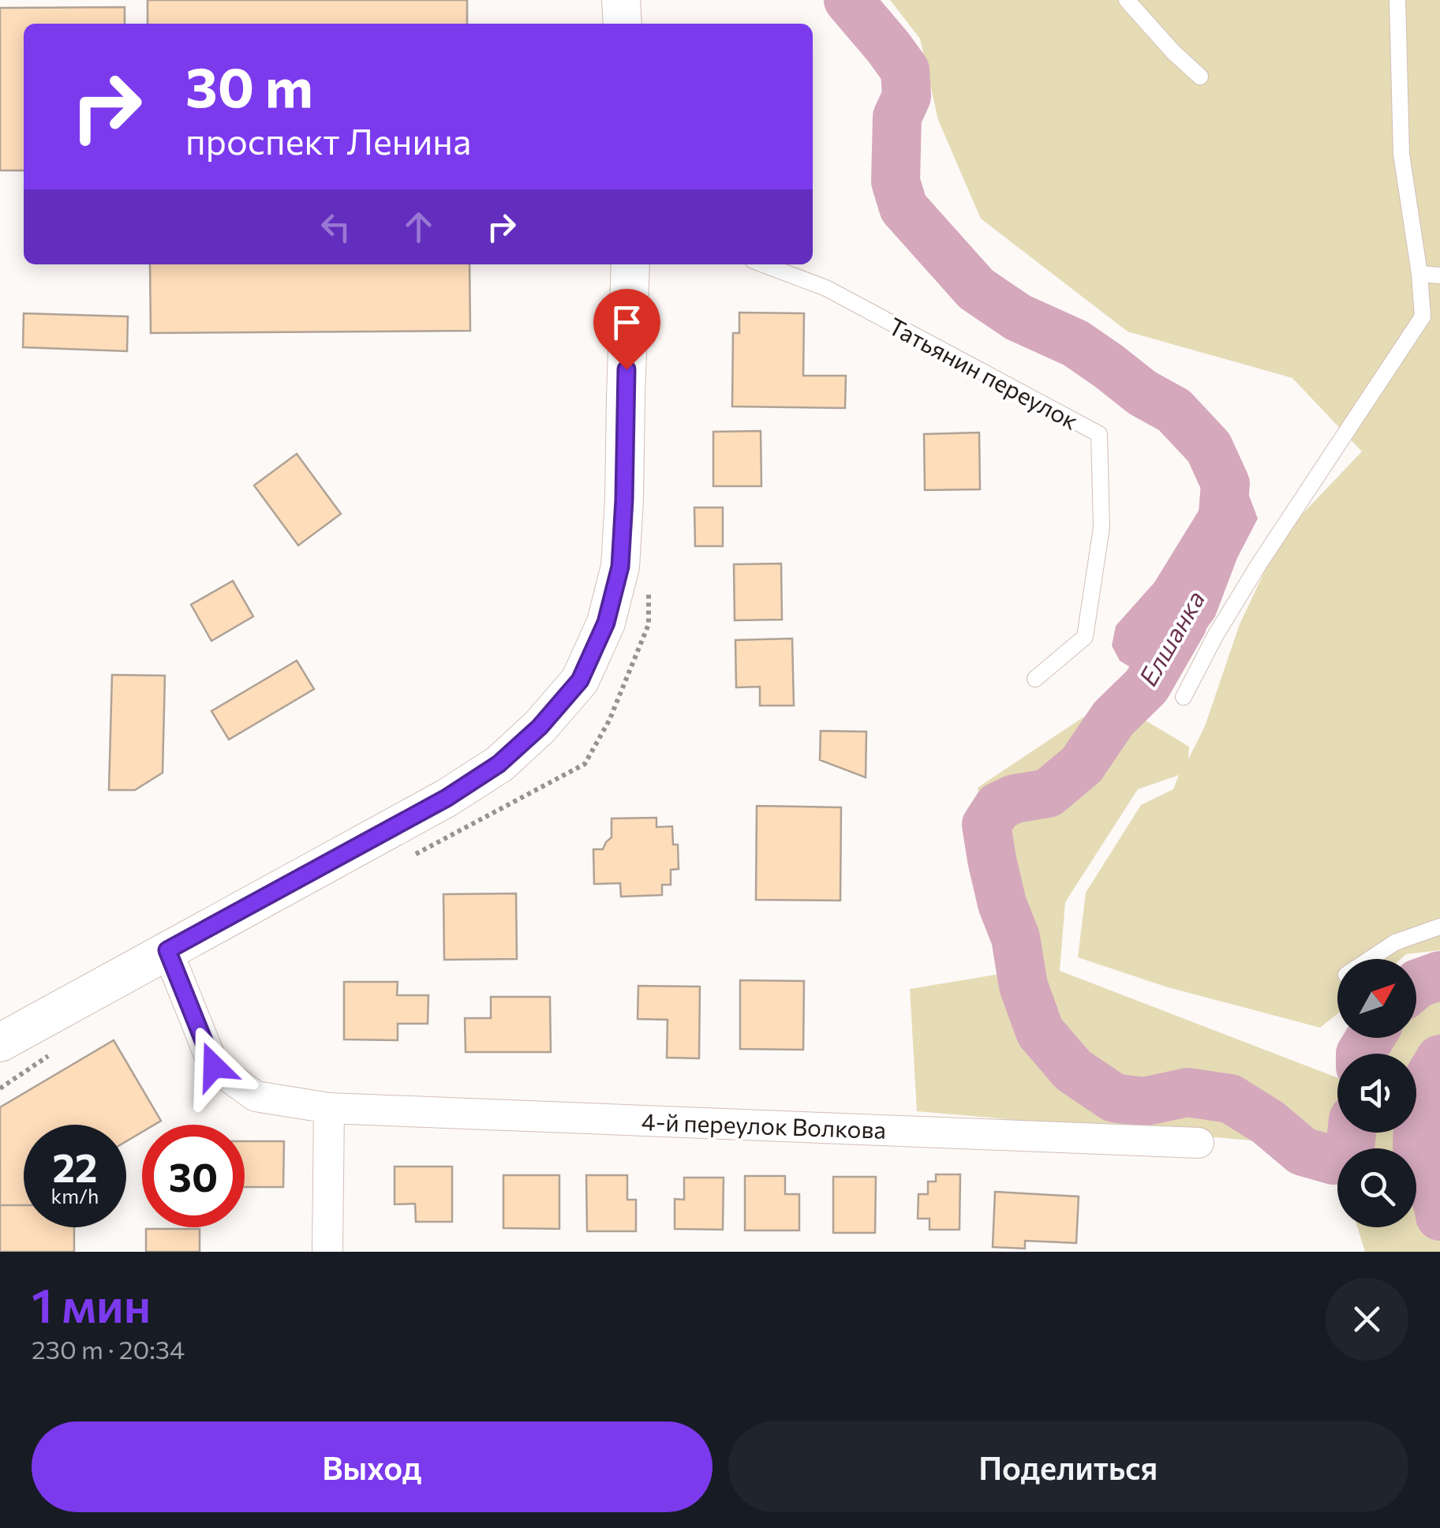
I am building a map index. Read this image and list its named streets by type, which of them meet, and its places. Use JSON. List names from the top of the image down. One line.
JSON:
{"streets":{"street":["4-й переулок Волкова"],"lane":["Татьянин переулок"]},"water":["Елшанка"],"north":"top right","page":{"turn":["30 m","проспект Ленина"],"speed":"22 km/h","limit":"30","heading":["1 мин","230 m · 20:34"],"buttons":["Выход","Поделиться"]}}
